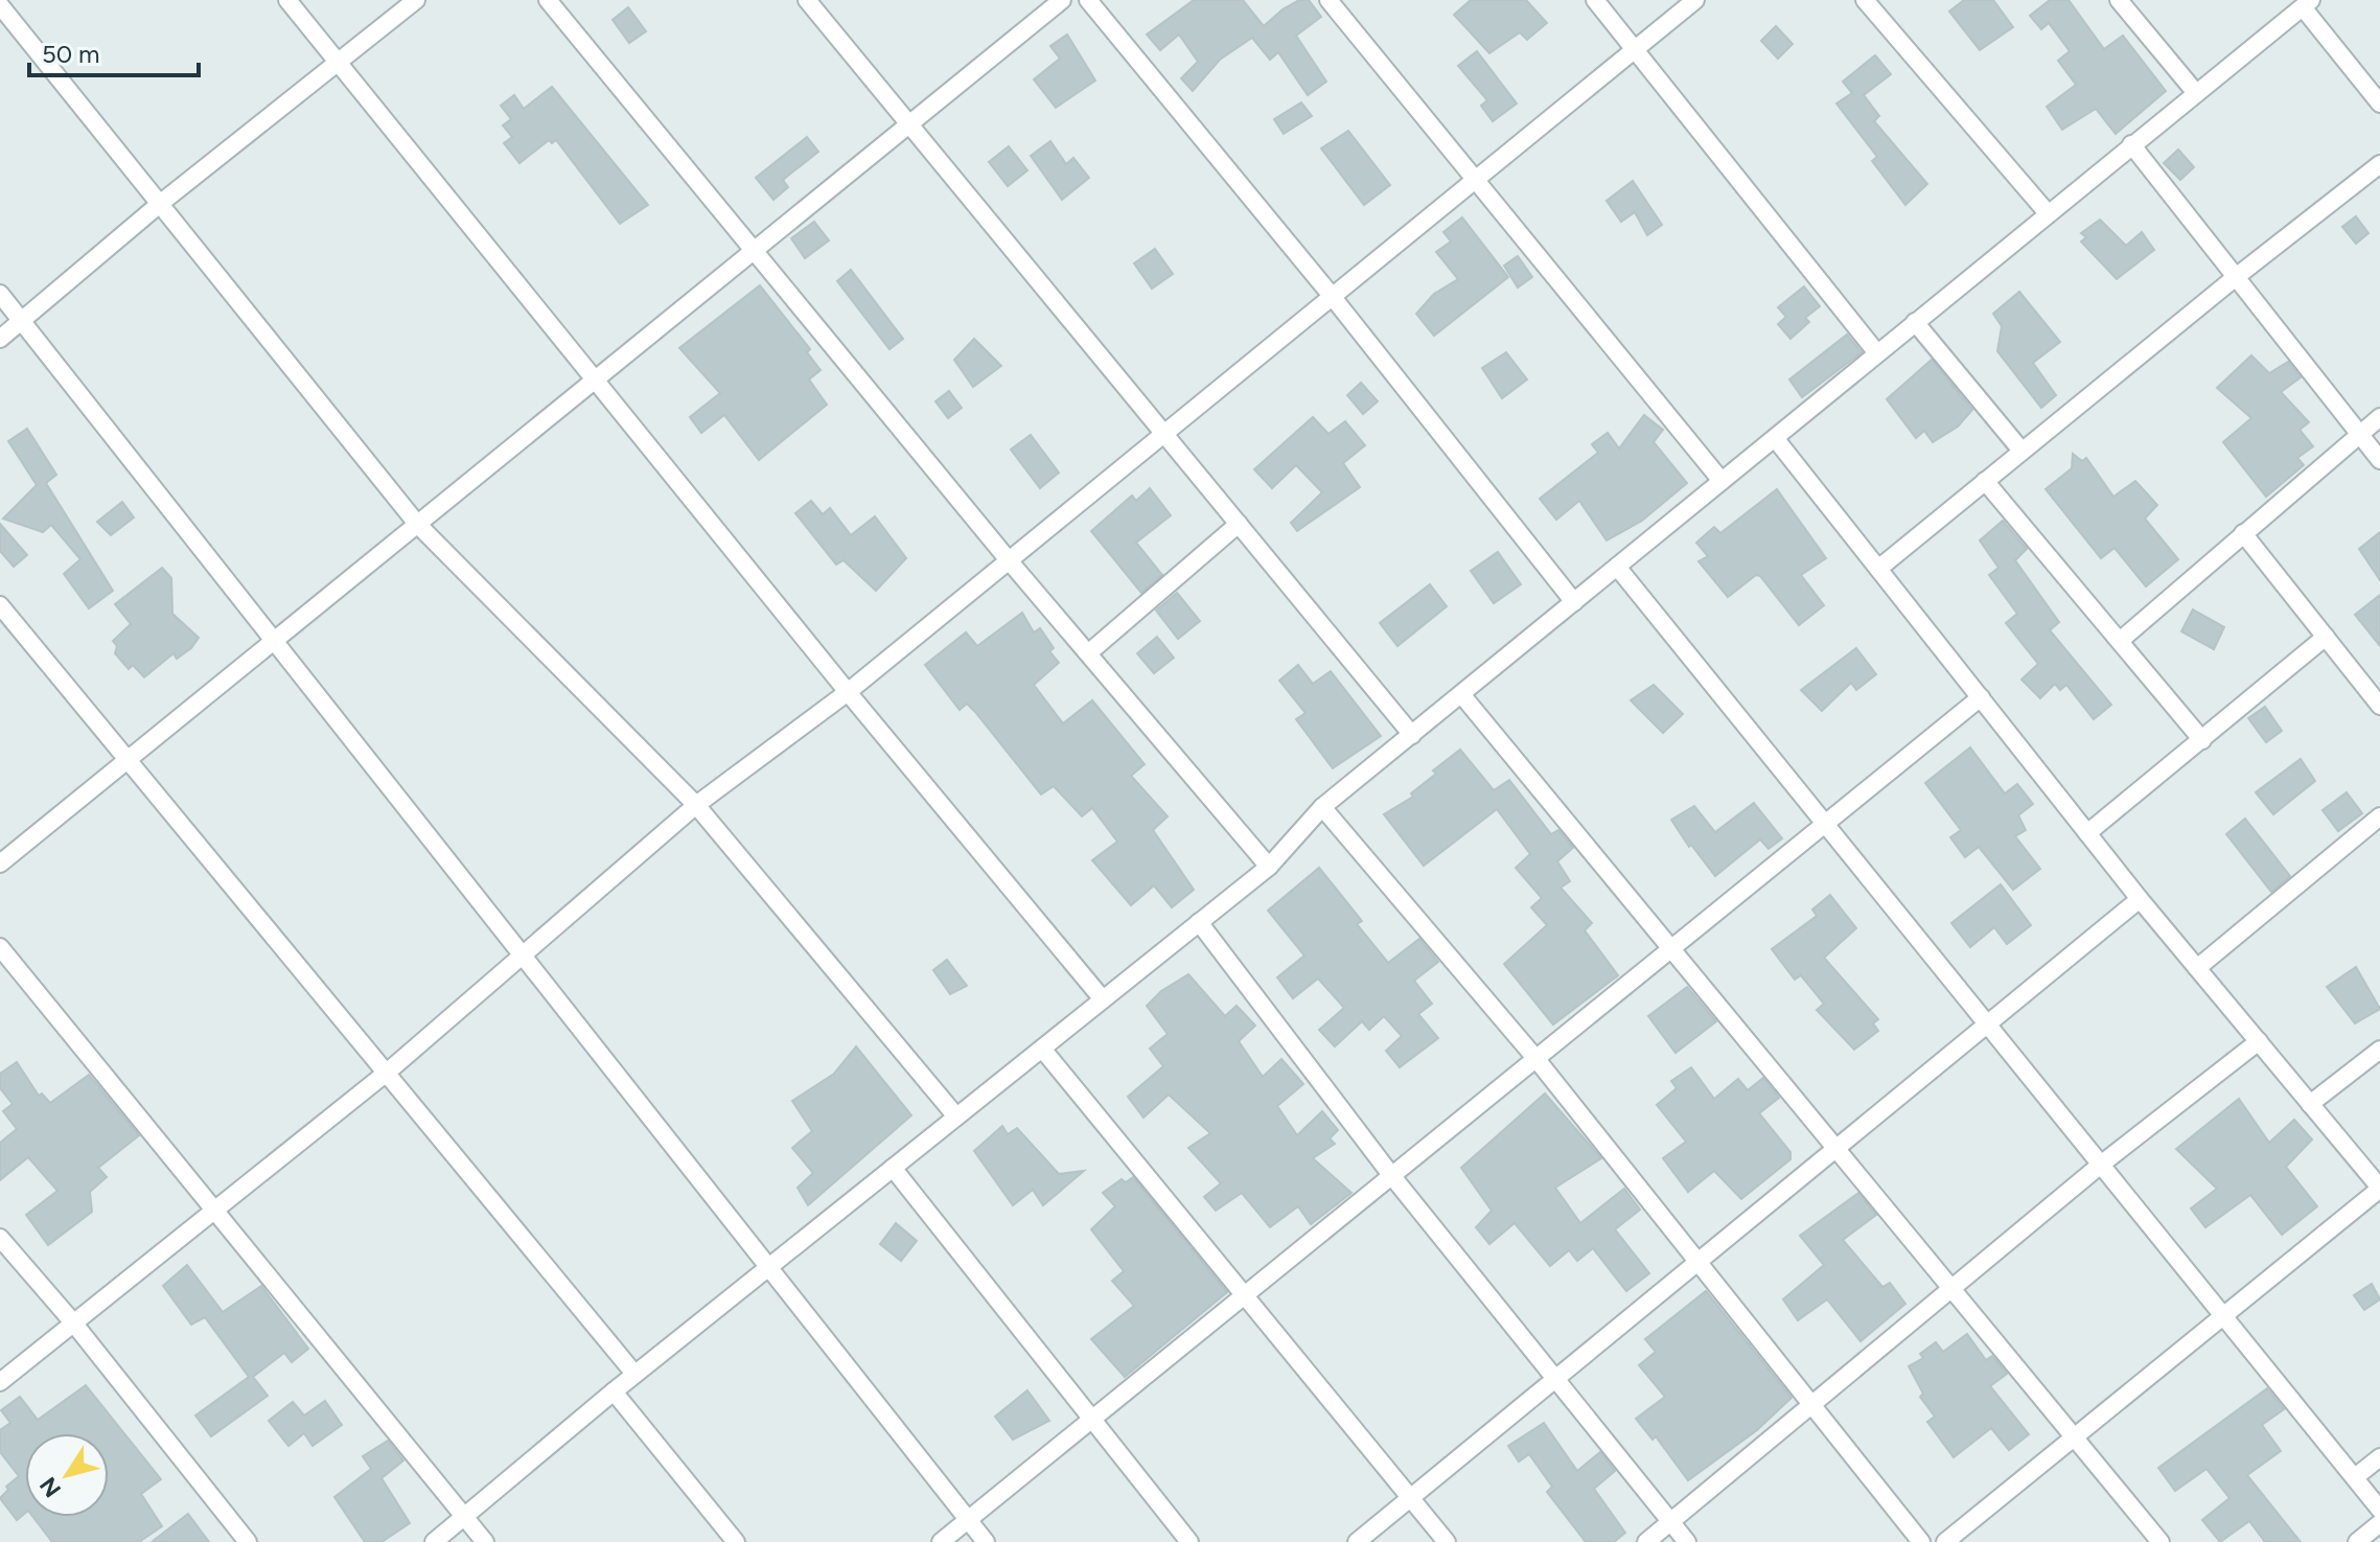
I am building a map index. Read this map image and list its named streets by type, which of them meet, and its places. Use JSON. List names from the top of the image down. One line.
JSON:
{"scale_bar":"50 m","north":"bottom left"}
